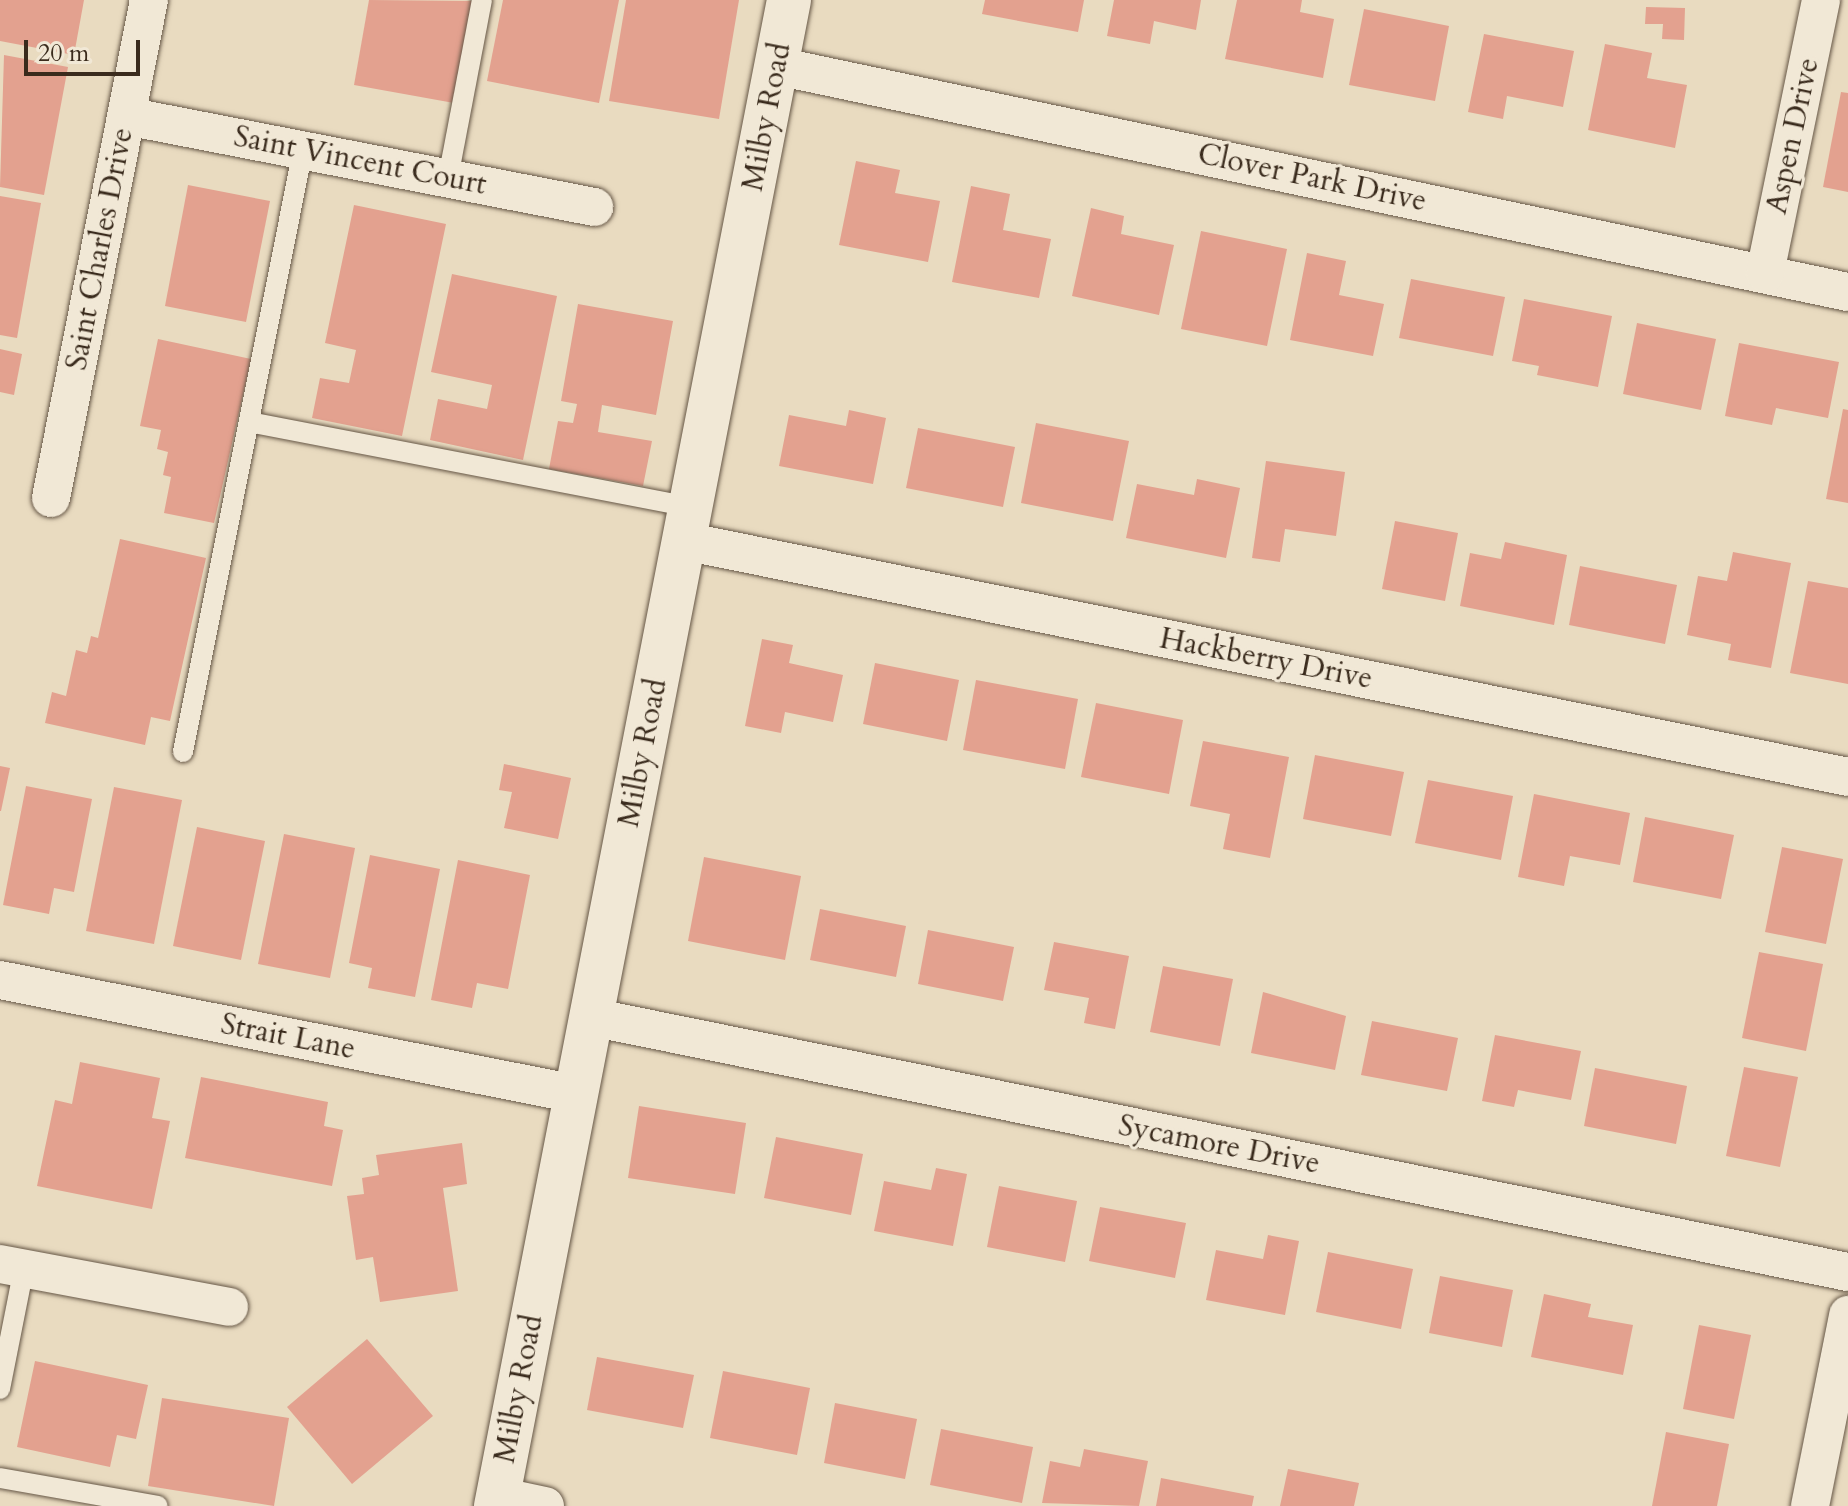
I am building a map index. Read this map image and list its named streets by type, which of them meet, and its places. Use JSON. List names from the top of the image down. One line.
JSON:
{"streets":{"street":["Milby Road","Aspen Drive","Saint Vincent Court","Clover Park Drive","Saint Charles Drive","Hackberry Drive","Strait Lane","Sycamore Drive"]},"crossings":[["Milby Road","Clover Park Drive"],["Milby Road","Hackberry Drive"],["Milby Road","Strait Lane"],["Milby Road","Sycamore Drive"],["Aspen Drive","Clover Park Drive"],["Saint Vincent Court","Saint Charles Drive"]],"scale_bar":"20 m"}
